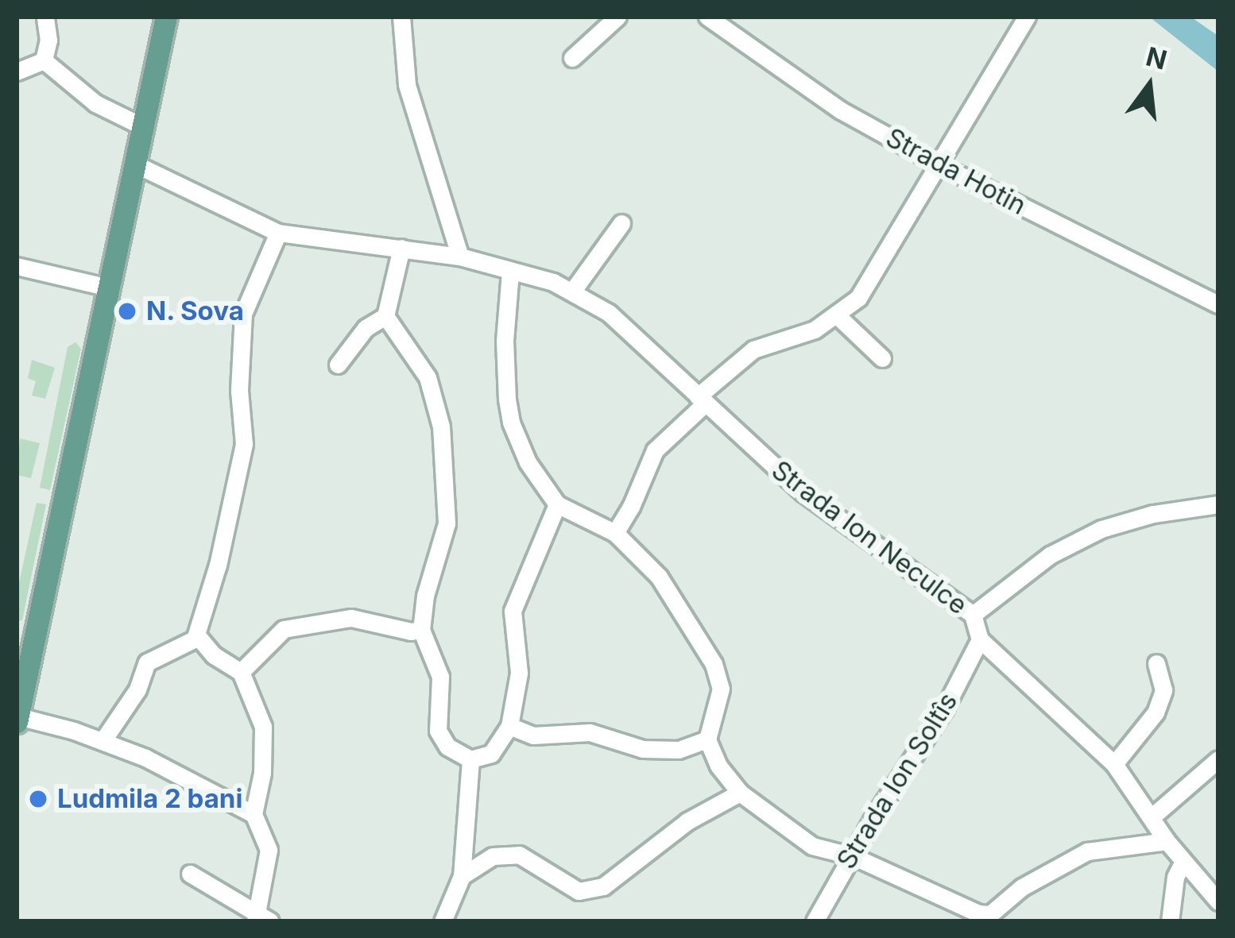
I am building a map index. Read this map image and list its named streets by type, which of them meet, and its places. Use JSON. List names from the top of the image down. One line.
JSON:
{"streets":{"street":["Strada Hotin","Strada Ion Neculce","Strada Ion Soltîs"]},"crossings":[["Strada Ion Neculce","Strada Ion Soltîs"]],"places":["N. Sova","Ludmila 2 bani"],"north":"top"}
